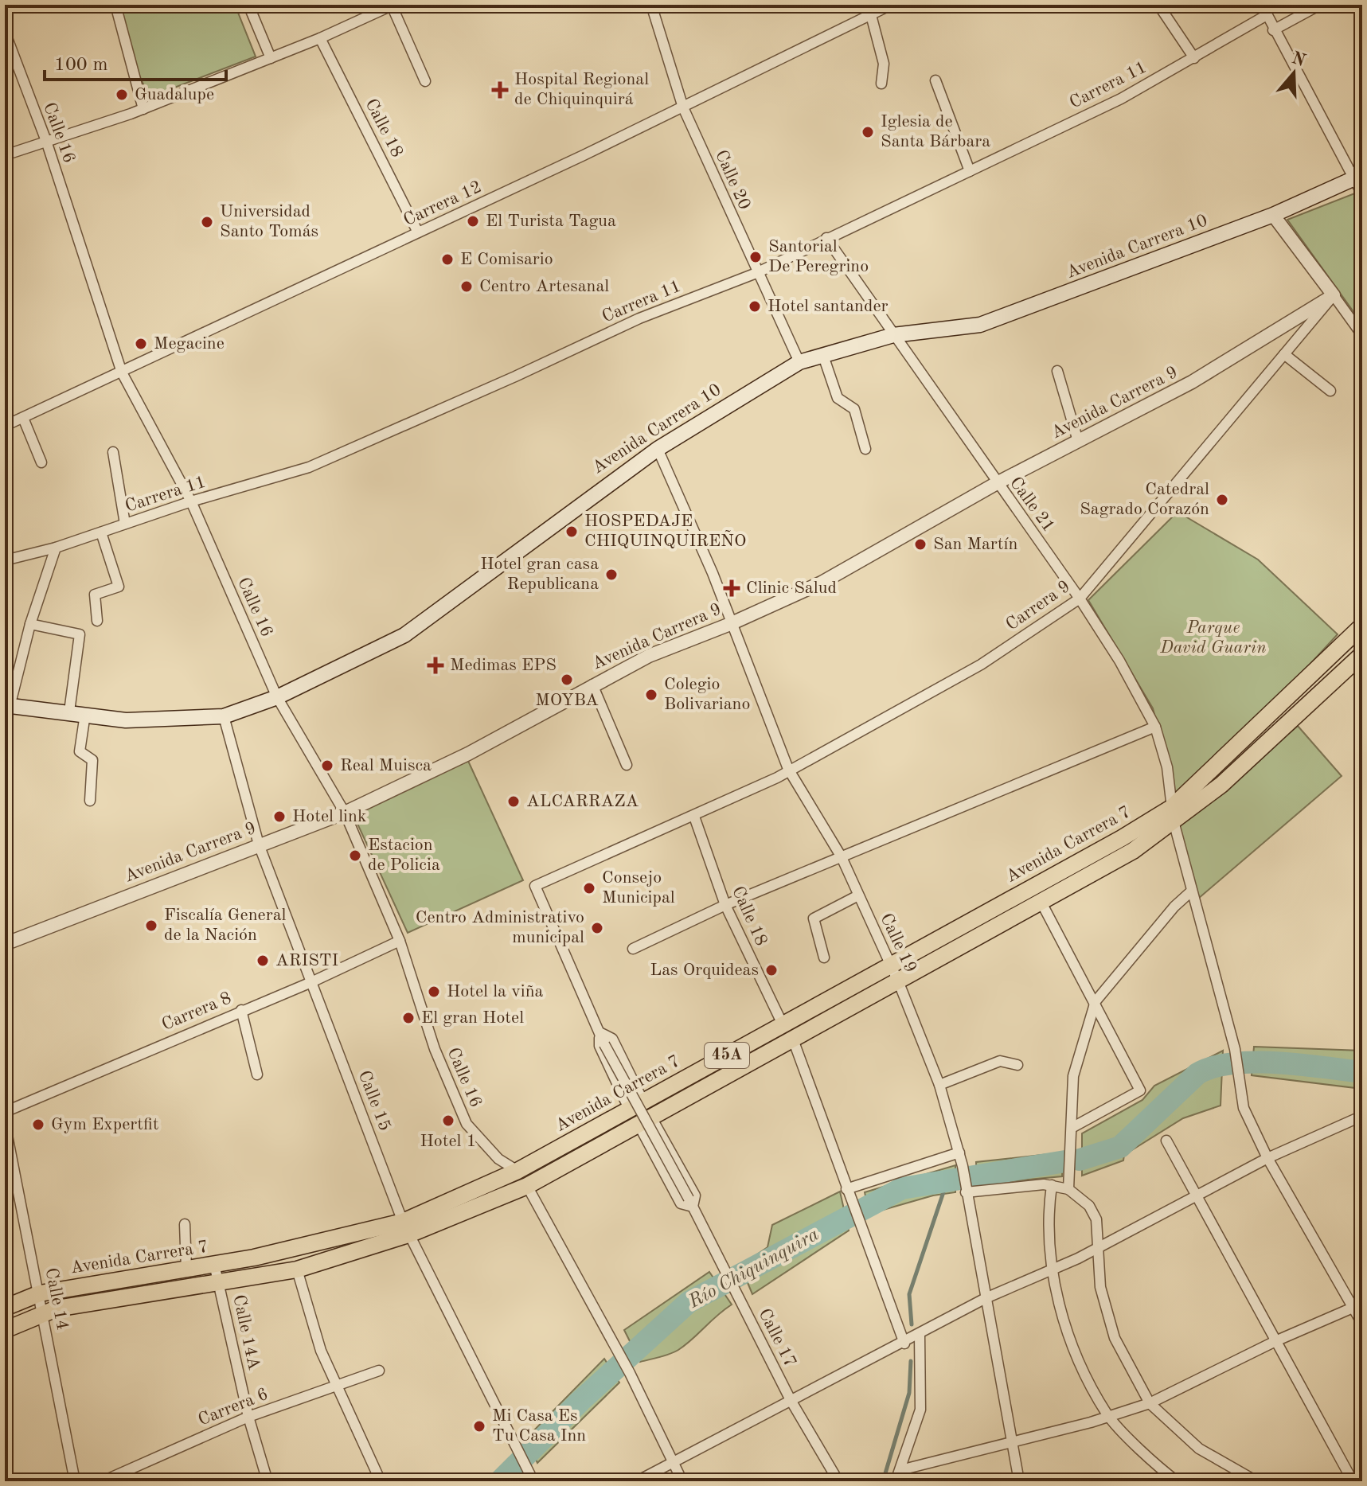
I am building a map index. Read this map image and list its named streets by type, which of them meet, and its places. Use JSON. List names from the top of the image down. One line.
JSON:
{"streets":{"main road":["Avenida Carrera 10","Avenida Carrera 7","45A"],"street":["Carrera 11","Calle 18","Calle 16","Calle 20","Carrera 12","Avenida Carrera 9","Calle 21","Carrera 9","Calle 19","Carrera 8","Calle 15","Calle 14","Calle 14A","Calle 17","Carrera 6"]},"crossings":[["Carrera 11","Calle 16"],["Carrera 11","Calle 20"],["Carrera 11","Calle 21"],["Calle 18","Carrera 12"],["Calle 18","Carrera 9"],["Calle 18","Avenida Carrera 7"],["Calle 18","Calle 17"],["Calle 16","Carrera 12"],["Calle 16","Avenida Carrera 10"],["Calle 16","Avenida Carrera 9"],["Calle 16","Avenida Carrera 7"],["Calle 16","Carrera 8"],["Calle 20","Carrera 12"],["Calle 20","Avenida Carrera 10"],["Avenida Carrera 10","Calle 21"],["Avenida Carrera 10","Calle 19"],["Avenida Carrera 10","Calle 15"],["Avenida Carrera 9","Calle 21"],["Avenida Carrera 9","Carrera 9"],["Avenida Carrera 9","Calle 19"],["Avenida Carrera 9","Calle 15"],["Calle 21","Carrera 9"],["Calle 21","Avenida Carrera 7"],["Carrera 9","Calle 19"],["Carrera 9","Calle 17"],["Avenida Carrera 7","Calle 19"],["Avenida Carrera 7","Calle 15"],["Avenida Carrera 7","Calle 14"],["Avenida Carrera 7","Calle 14A"],["Avenida Carrera 7","Calle 17"],["Carrera 8","Calle 15"],["Calle 14A","Carrera 6"]],"water":["Río Chiquinquira"],"parks":["Parque David Guarin"],"places":{"health":["Hospital Regional de Chiquinquirá","Clinic Salud","Medimas EPS"],"other":["Guadalupe","Iglesia de Santa Bárbara","El Turista Tagua","Universidad Santo Tomás","Santorial De Peregrino","E Comisario","Centro Artesanal","Hotel santander","Megacine","Catedral Sagrado Corazón","HOSPEDAJE CHIQUINQUIREÑO","San Martín","Hotel gran casa Republicana","MOYBA","Colegio Bolivariano","Real Muisca","ALCARRAZA","Hotel link","Estacion de Policia","Consejo Municipal","Fiscalía General de la Nación","Centro Administrativo municipal","ARISTI","Las Orquideas","Hotel la viña","El gran Hotel","Hotel 1","Gym Expertfit","Mi Casa Es Tu Casa Inn"]},"scale_bar":"100 m","north":"top"}
